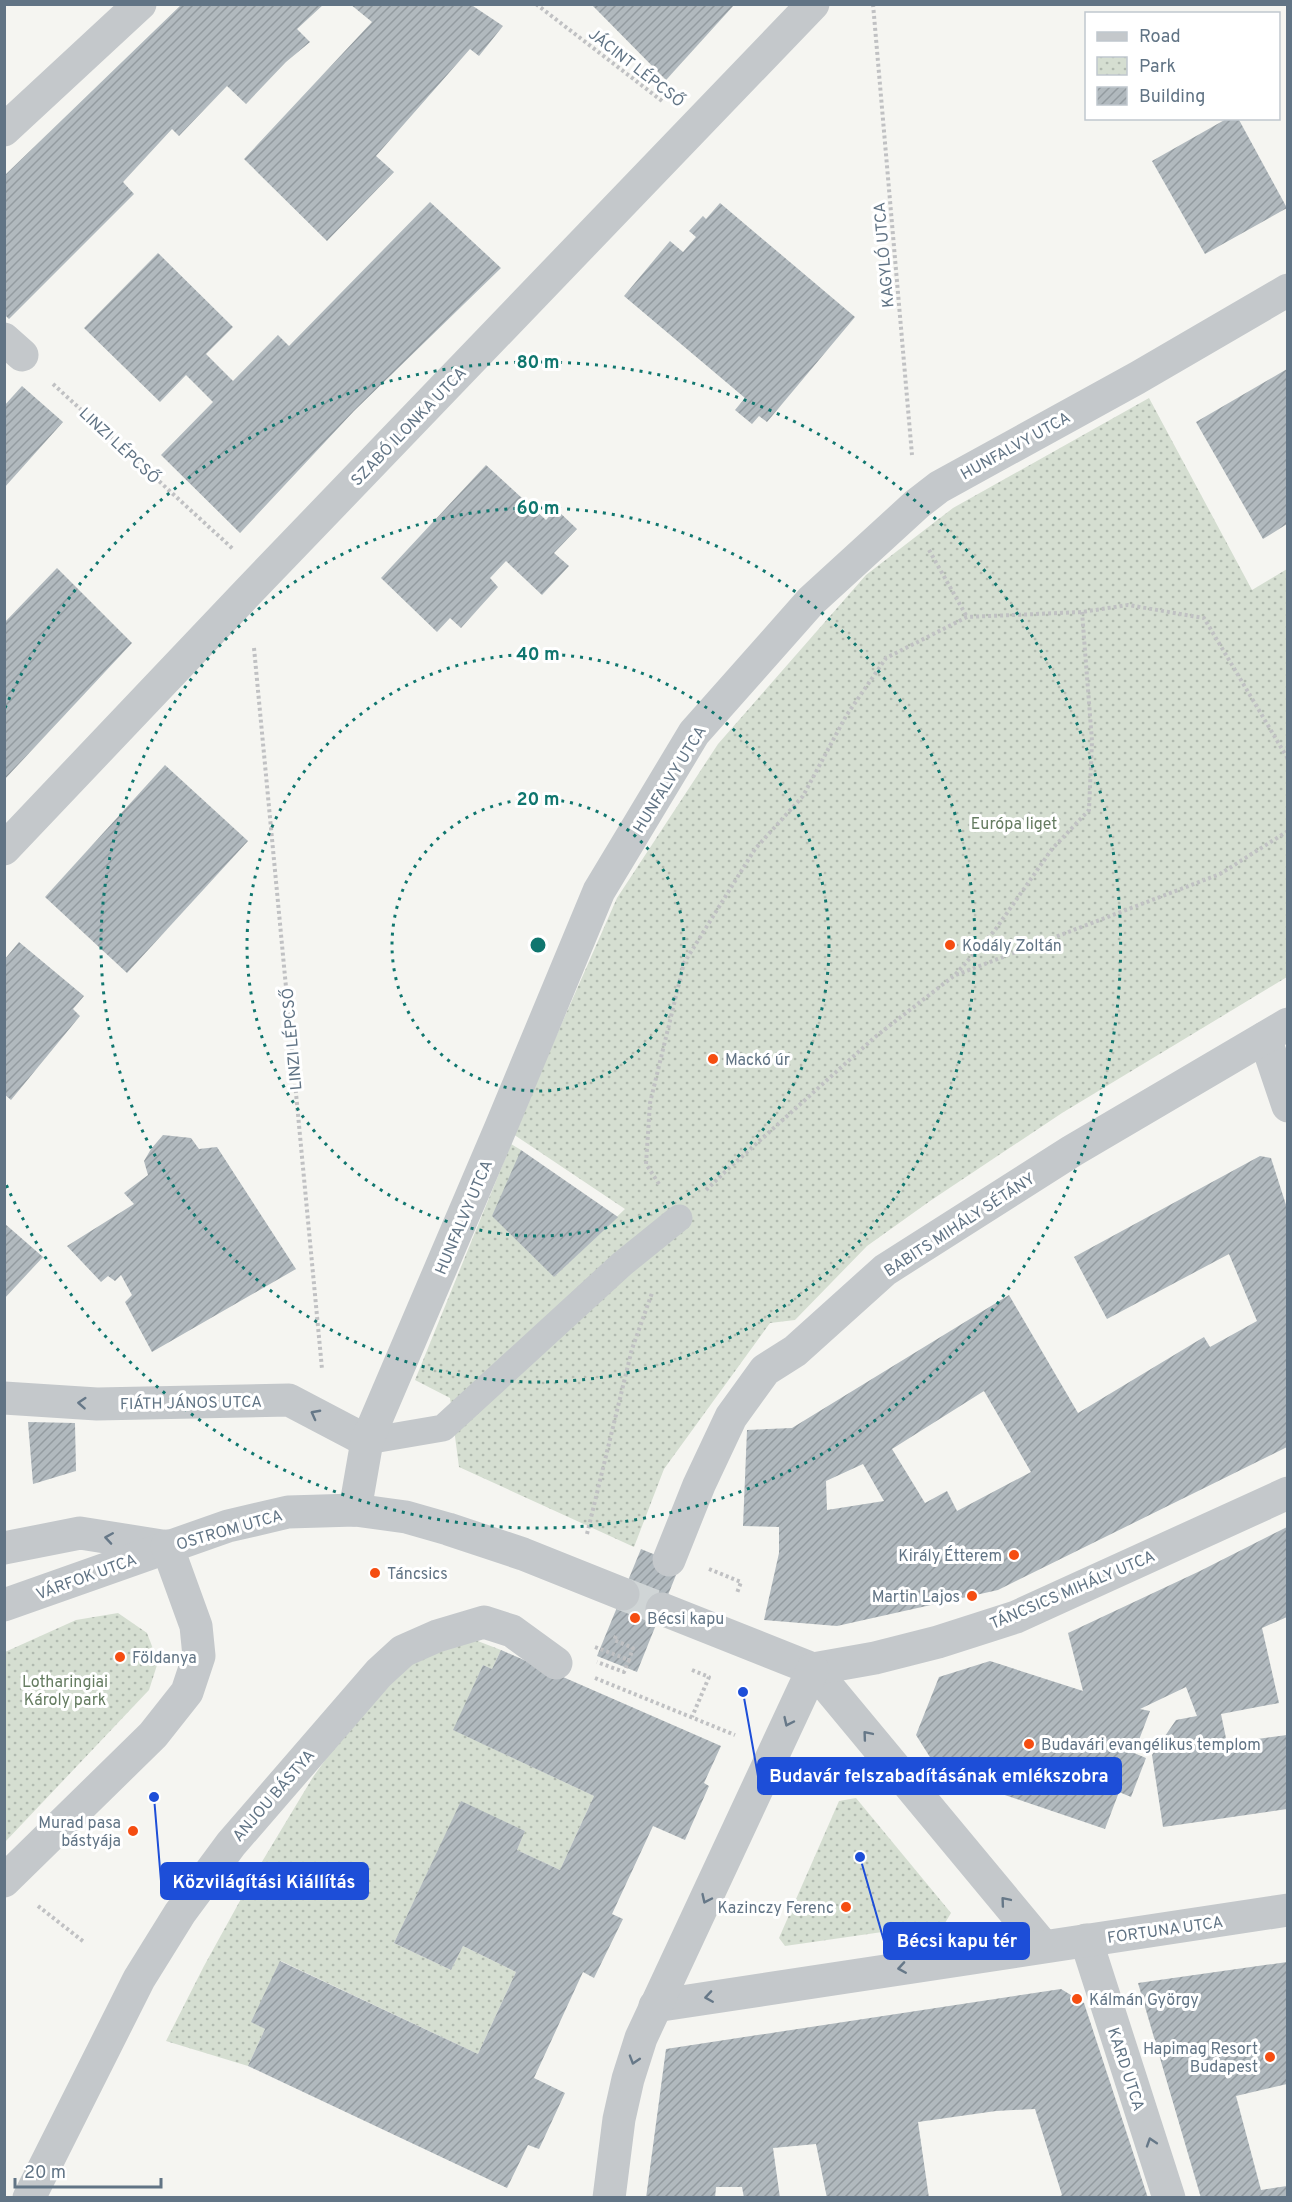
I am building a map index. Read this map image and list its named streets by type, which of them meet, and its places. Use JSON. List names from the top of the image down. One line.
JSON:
{"streets":{"street":["SZABÓ ILONKA UTCA","HUNFALVY UTCA","BABITS MIHÁLY SÉTÁNY","FIÁTH JÁNOS UTCA","OSTROM UTCA","VÁRFOK UTCA","TÁNCSICS MIHÁLY UTCA","ANJOU BÁSTYA","FORTUNA UTCA","KARD UTCA"],"path":["JÁCINT LÉPCSŐ","KAGYLÓ UTCA","LINZI LÉPCSŐ"]},"crossings":[["JÁCINT LÉPCSŐ","SZABÓ ILONKA UTCA"],["KAGYLÓ UTCA","HUNFALVY UTCA"],["HUNFALVY UTCA","FIÁTH JÁNOS UTCA"],["HUNFALVY UTCA","OSTROM UTCA"],["OSTROM UTCA","VÁRFOK UTCA"],["FORTUNA UTCA","KARD UTCA"]],"one_way":["FIÁTH JÁNOS UTCA","FORTUNA UTCA","KARD UTCA"],"parks":["Európa liget","Lotharingiai Károly park"],"places":["Kodály Zoltán","Mackó úr","Király Étterem","Táncsics","Martin Lajos","Bécsi kapu","Földanya","Budavár felszabadításának emlékszobra","Budavári evangélikus templom","Közvilágítási Kiállítás","Murad pasa bástyája","Bécsi kapu tér","Kazinczy Ferenc","Kálmán György","Hapimag Resort Budapest"],"legend":["Road","Park","Building"],"scale_bar":"20 m","rings":["80 m","60 m","40 m","20 m"]}
